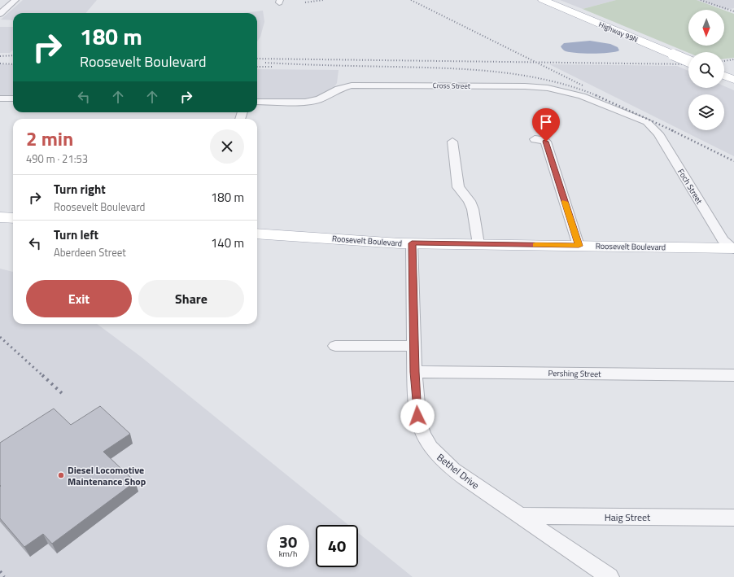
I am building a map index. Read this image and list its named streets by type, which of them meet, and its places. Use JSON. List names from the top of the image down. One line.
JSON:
{"streets":{"main road":["Highway 99N","Roosevelt Boulevard"],"street":["Cross Street","Foch Street","Pershing Street","Bethel Drive","Haig Street"]},"crossings":[["Cross Street","Foch Street"],["Foch Street","Roosevelt Boulevard"],["Roosevelt Boulevard","Bethel Drive"],["Pershing Street","Bethel Drive"],["Bethel Drive","Haig Street"]],"places":["Diesel Locomotive Maintenance Shop"],"north":"bottom","page":{"turn":["180 m","Roosevelt Boulevard"],"heading":["2 min","490 m · 21:53"],"list":[{"name":"Turn right","note":"Roosevelt Boulevard","value":"180 m"},{"name":"Turn left","note":"Aberdeen Street","value":"140 m"}],"buttons":["Exit","Share"],"speed":"30 km/h","limit":"40"}}
